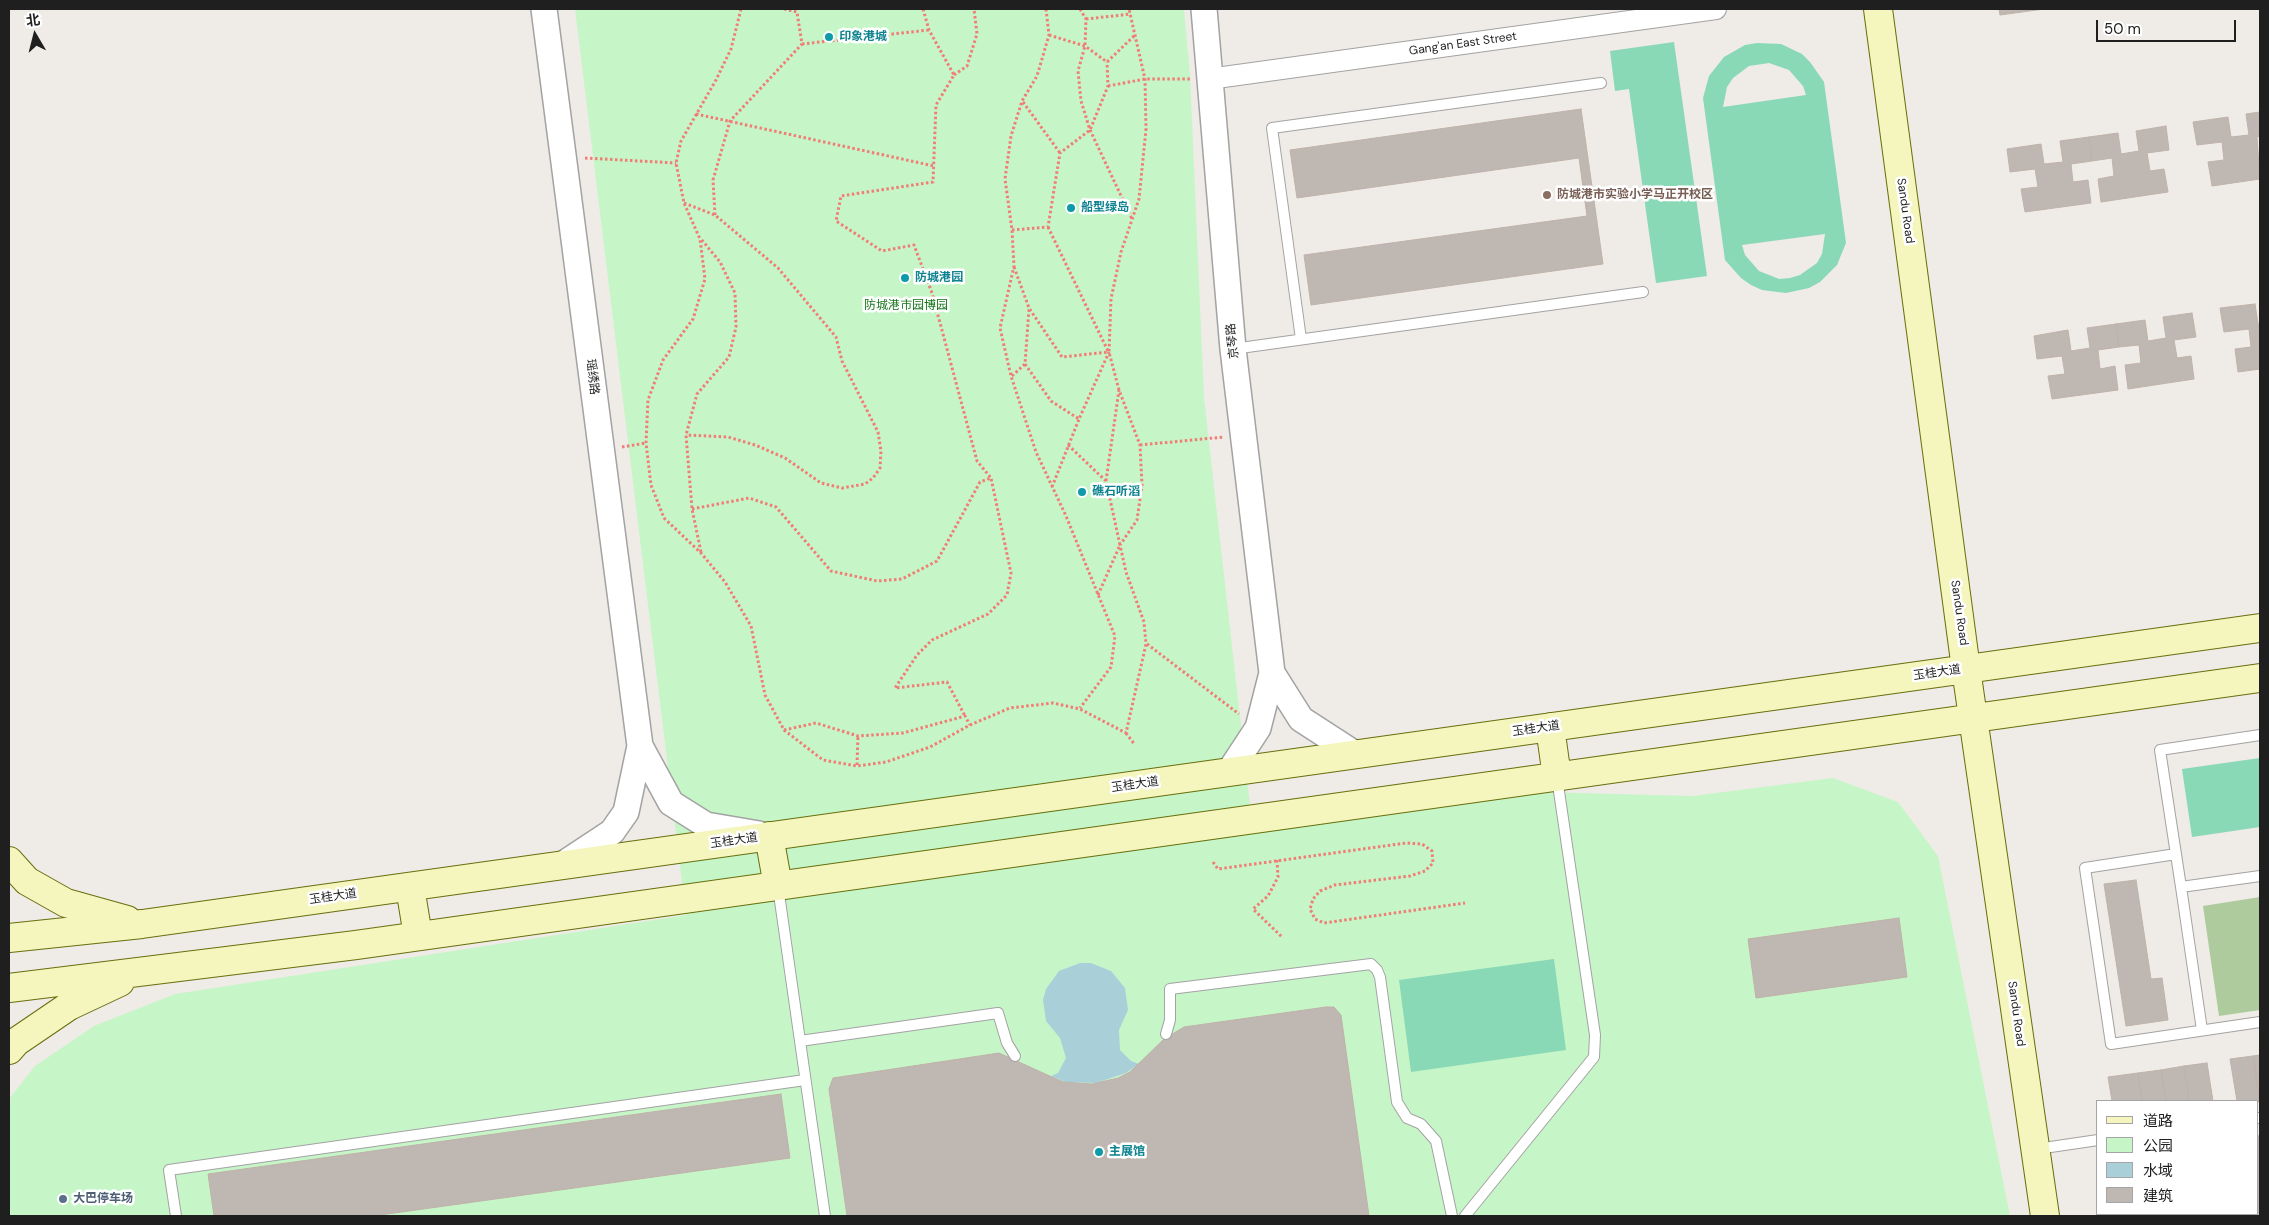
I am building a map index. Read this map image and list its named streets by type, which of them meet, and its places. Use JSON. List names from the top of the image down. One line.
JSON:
{"streets":{"main road":["Sandu Road","玉桂大道"],"street":["Gang'an East Street","京琴路","瑶绣路"]},"crossings":[["Gang'an East Street","京琴路"],["Sandu Road","玉桂大道"]],"parks":["防城港市园博园"],"places":["印象港城","防城港市实验小学马正开校区","船型绿岛","防城港园","礁石听滔","主展馆","大巴停车场"],"legend":["道路","公园","水域","建筑"],"scale_bar":"50 m","north":"top"}
